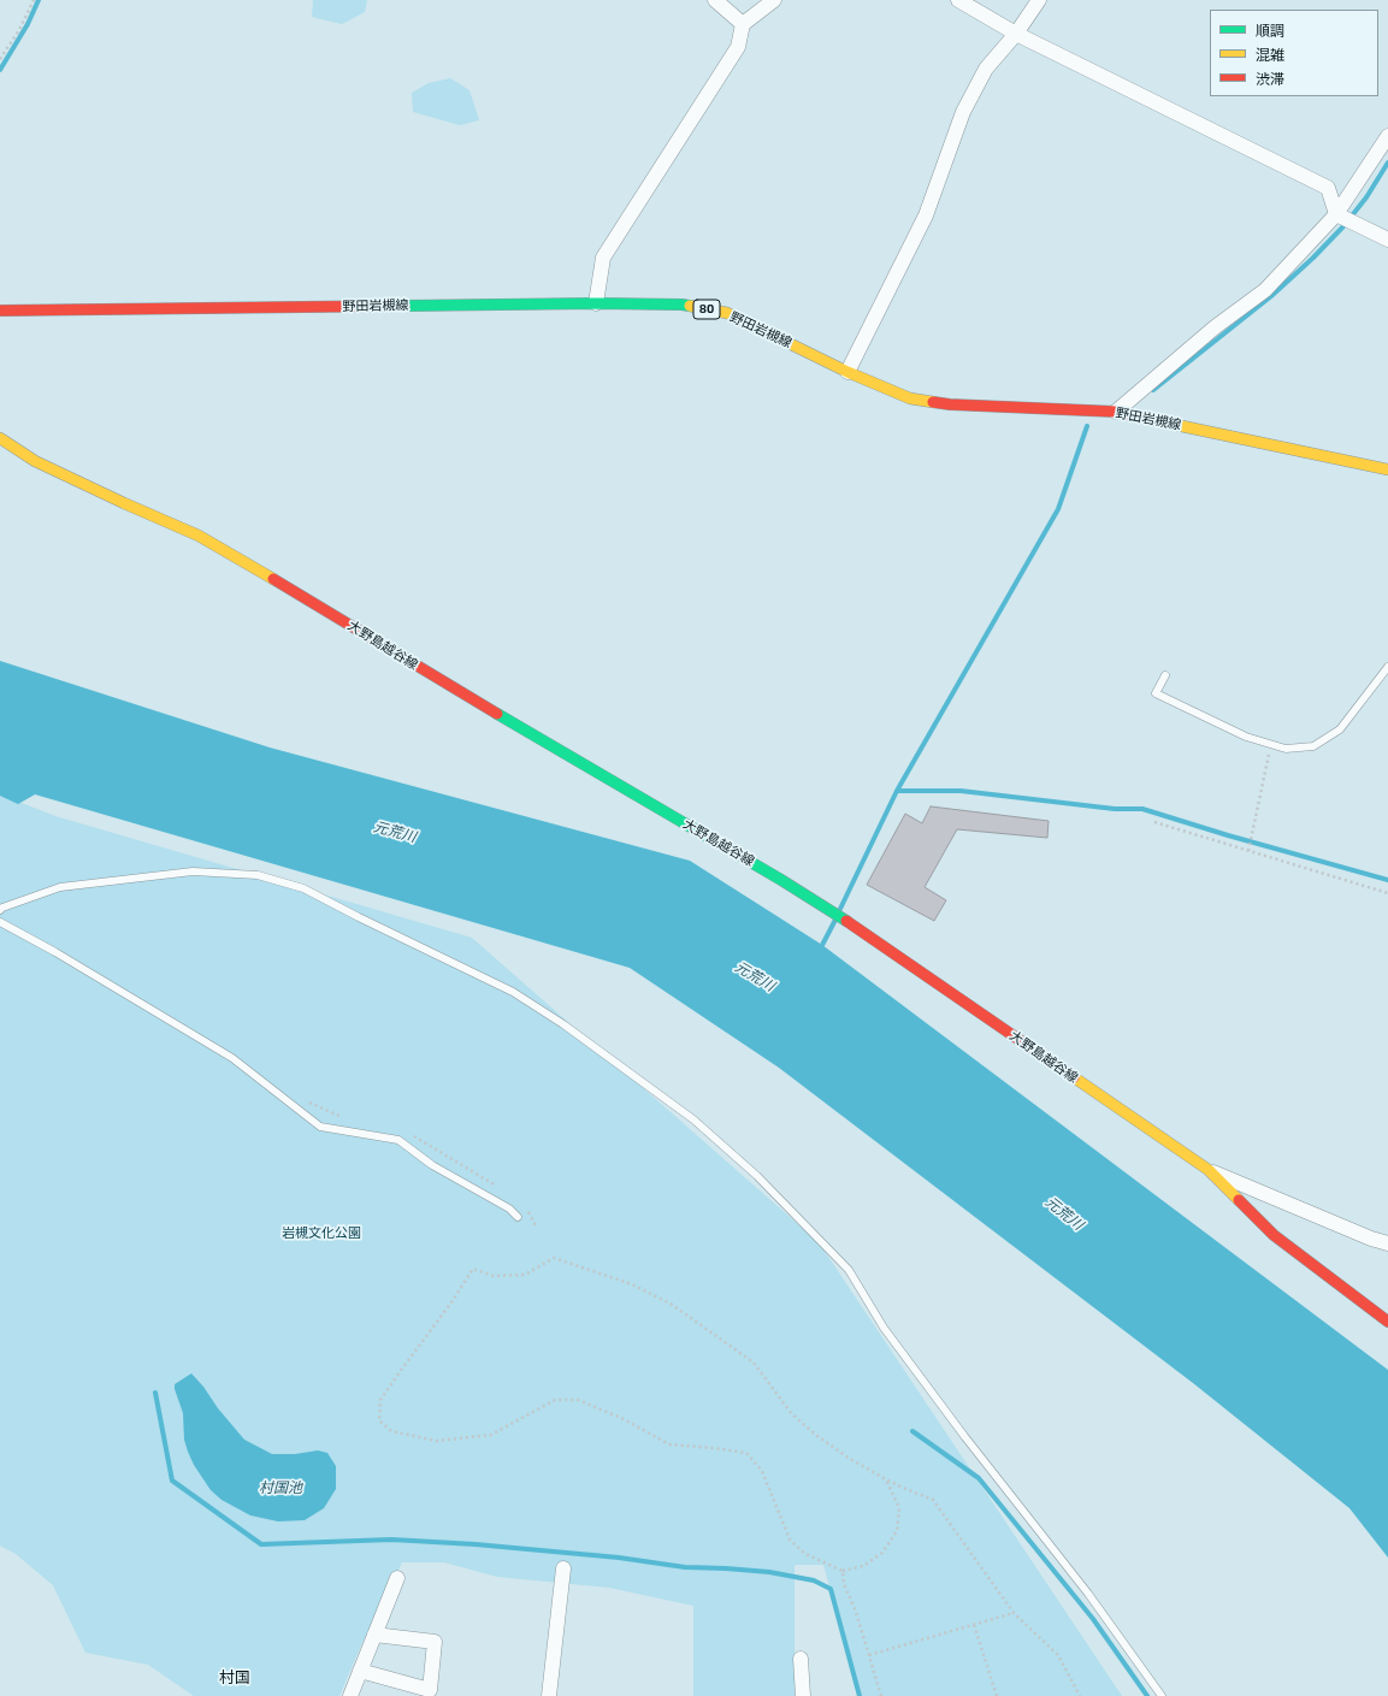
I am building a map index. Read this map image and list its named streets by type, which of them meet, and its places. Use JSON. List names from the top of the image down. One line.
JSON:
{"streets":{"main road":["野田岩槻線","80","大野島越谷線"]},"districts":["村国"],"water":["元荒川","村国池"],"parks":["岩槻文化公園"],"legend":["順調","混雑","渋滞"]}
